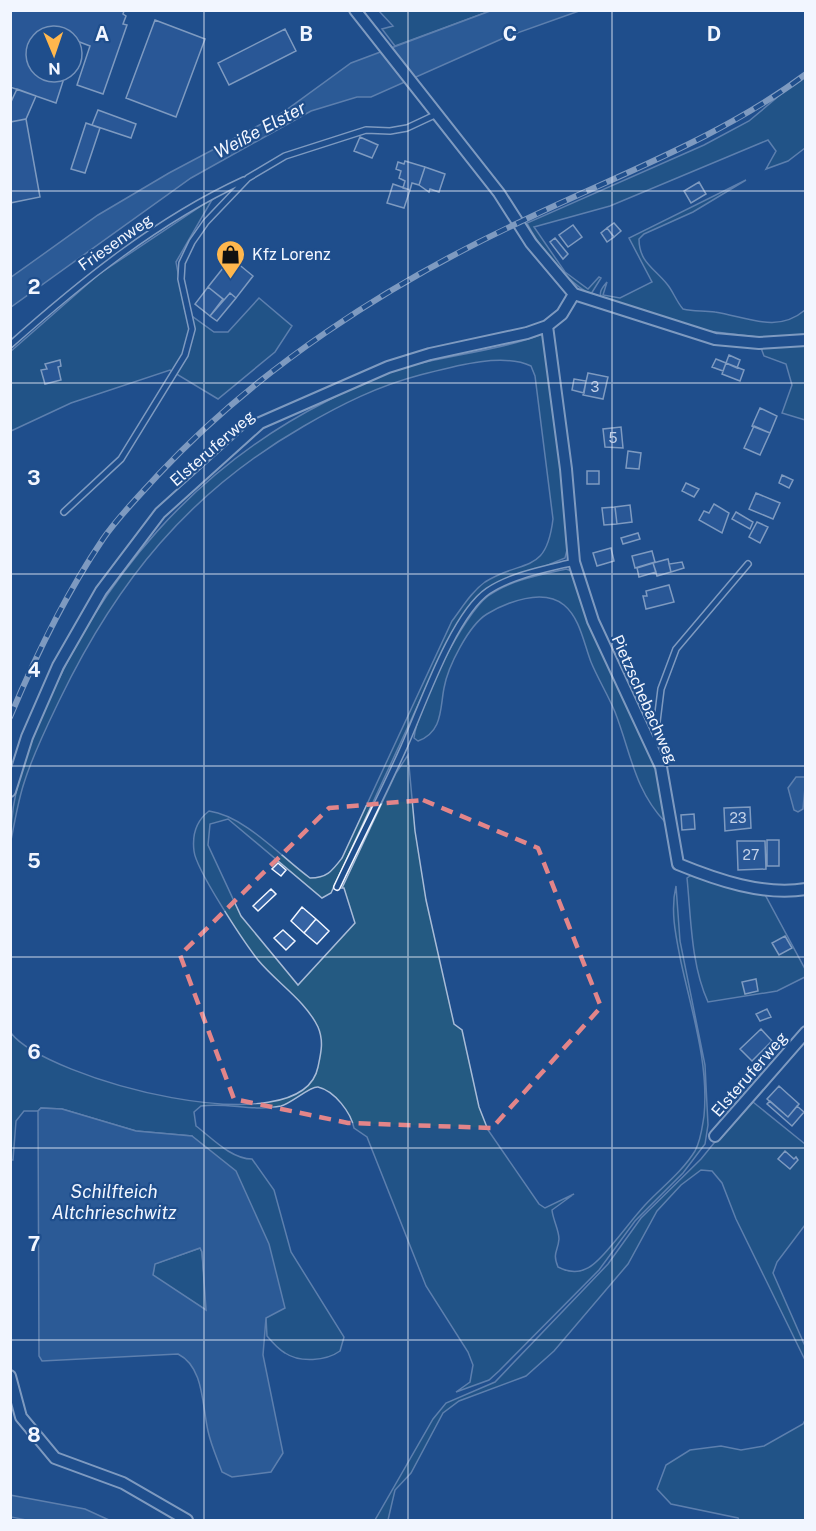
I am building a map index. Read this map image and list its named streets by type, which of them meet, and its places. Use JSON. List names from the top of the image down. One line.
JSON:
{"streets":{"street":["Elsteruferweg","Pietzschebachweg"],"lane":["Friesenweg"]},"crossings":[["Elsteruferweg","Pietzschebachweg"]],"water":["Weiße Elster","Schilfteich Altchrieschwitz"],"places":{"shop":["Kfz Lorenz"]},"house_numbers":["3","5","23","27"],"north":"bottom","grid":{"columns":["A","B","C","D"],"rows":["2","3","4","5","6","7","8"]}}
